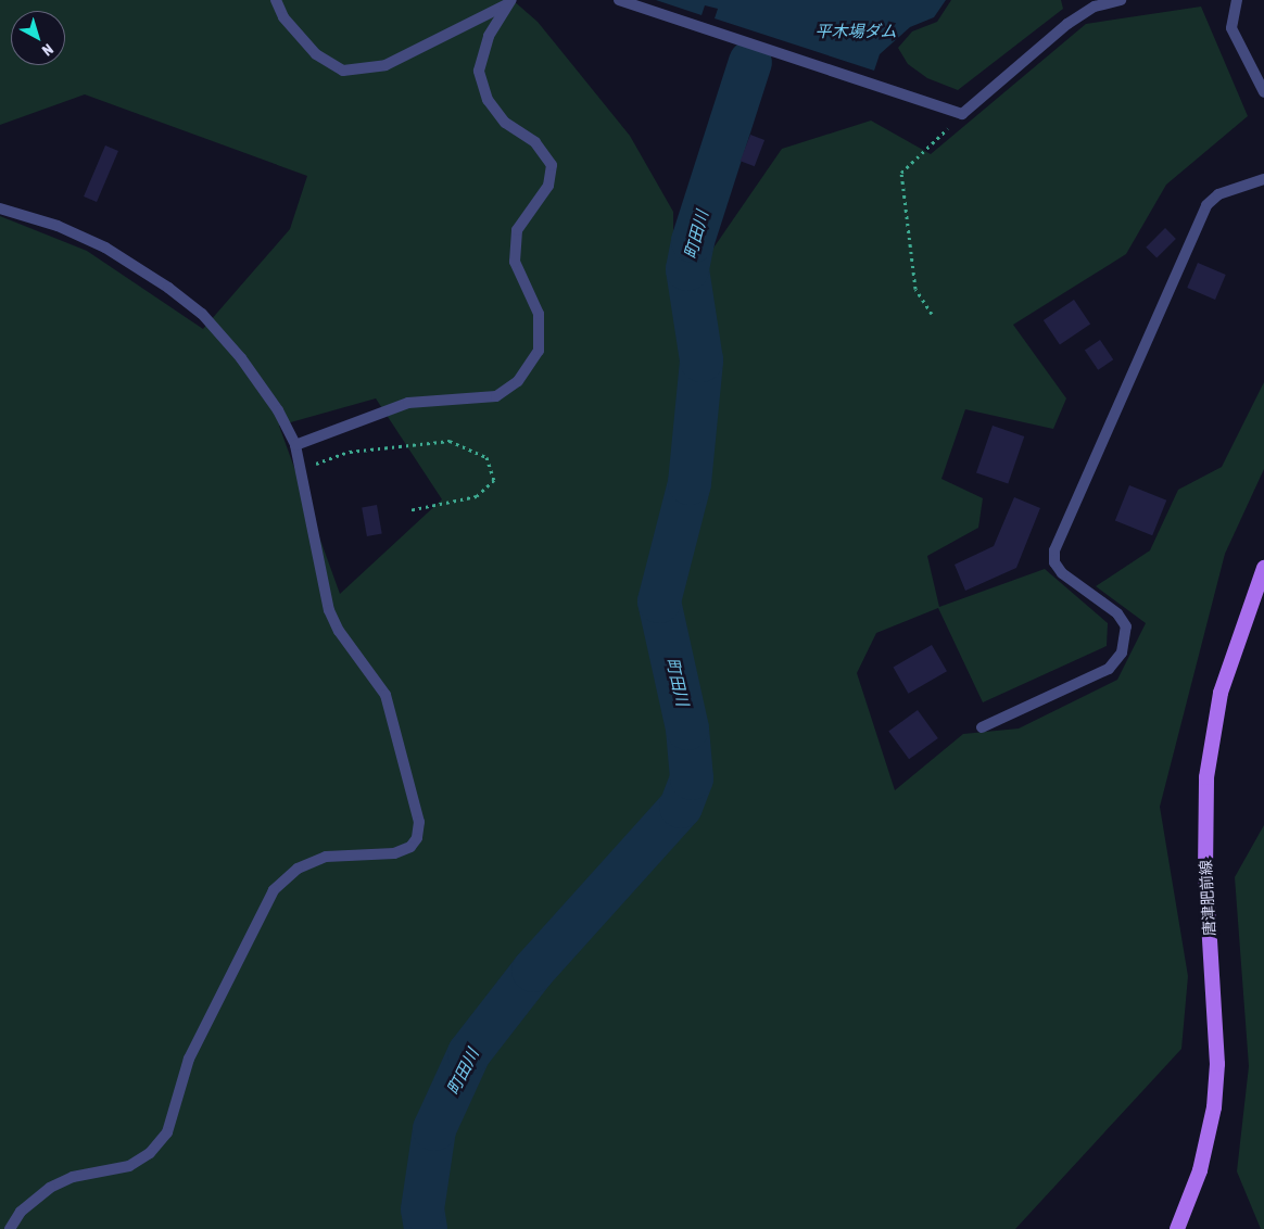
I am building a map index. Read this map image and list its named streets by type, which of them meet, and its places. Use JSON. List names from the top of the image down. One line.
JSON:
{"streets":{"main road":["唐津肥前線"]},"water":["平木場ダム","町田川"],"north":"bottom right"}
